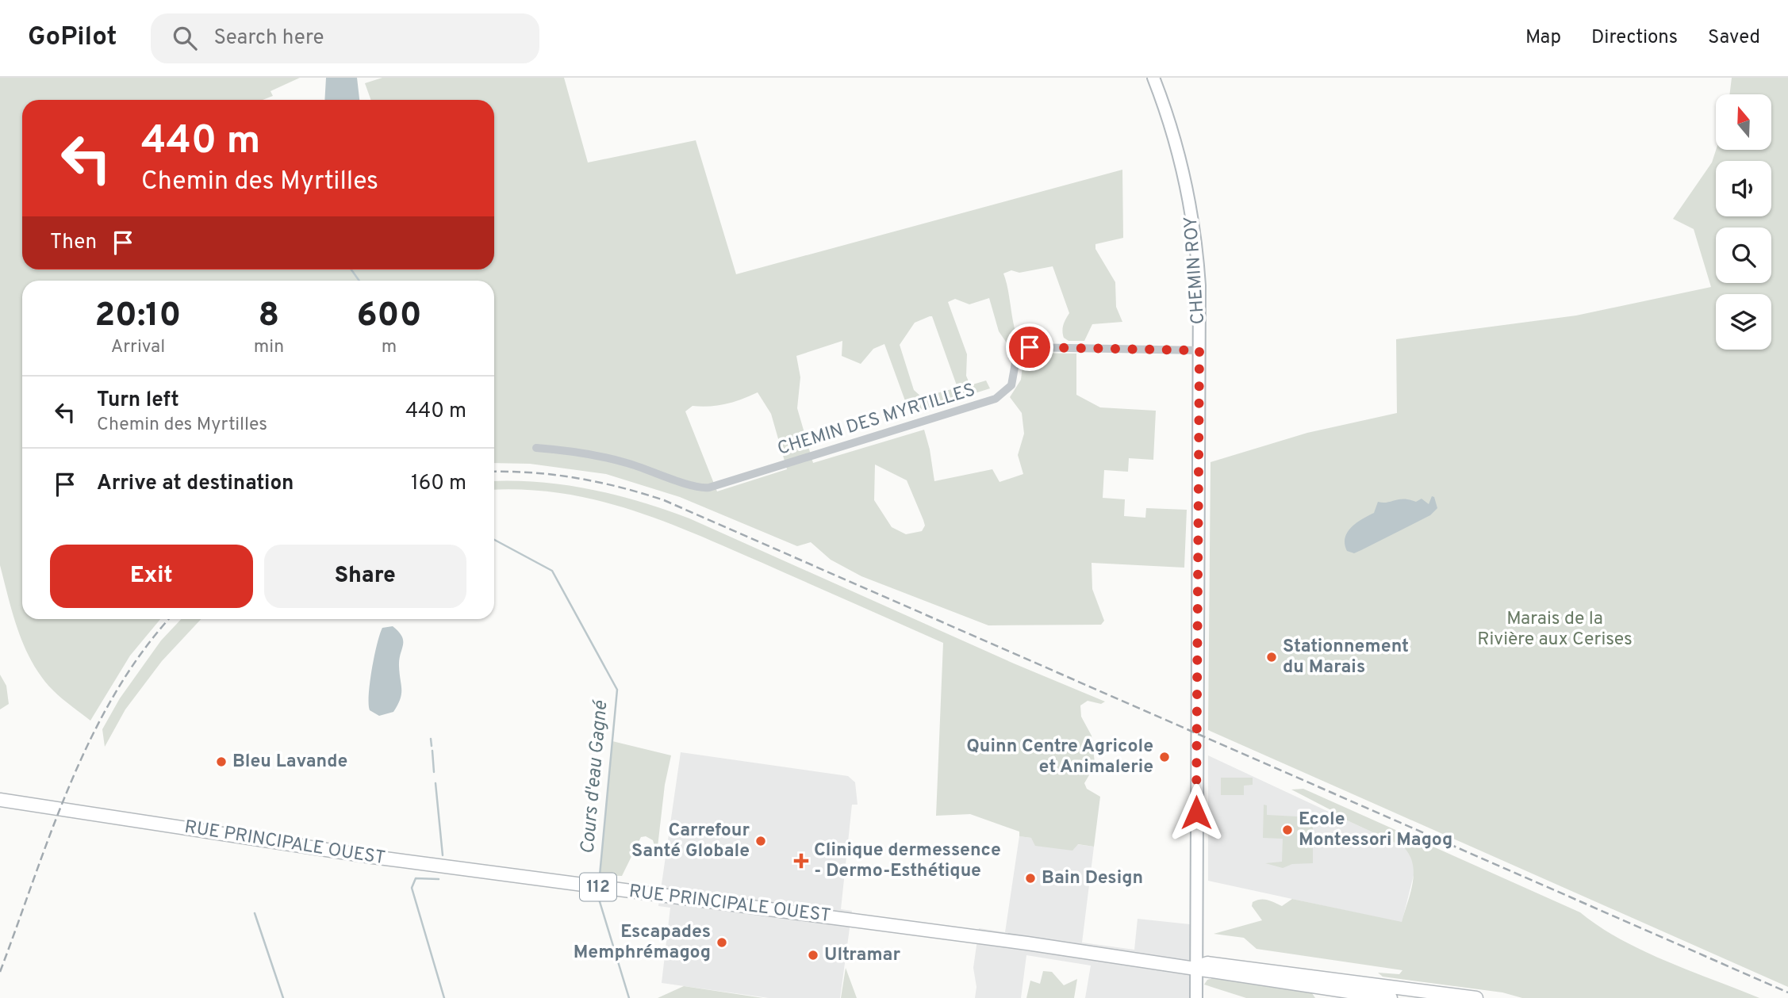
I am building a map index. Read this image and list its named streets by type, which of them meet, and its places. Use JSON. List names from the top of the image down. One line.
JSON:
{"streets":{"main road":["RUE PRINCIPALE OUEST","112"],"street":["CHEMIN ROY","CHEMIN DES MYRTILLES"]},"crossings":[["CHEMIN ROY","CHEMIN DES MYRTILLES"],["CHEMIN ROY","RUE PRINCIPALE OUEST"]],"water":["Cours d'eau Gagné"],"parks":["Marais de la Rivière aux Cerises"],"places":{"other":["Stationnement du Marais","Quinn Centre Agricole et Animalerie","Bleu Lavande","Ecole Montessori Magog","Carrefour Santé Globale","Bain Design","Escapades Memphrémagog","Ultramar"],"health":["Clinique dermessence - Dermo-Esthétique"]},"north":"top","page":{"header":"GoPilot","search":"Search here","nav":["Map","Directions","Saved"],"turn":["440 m","Chemin des Myrtilles"],"then":"Then","eta":["20:10","Arrival","8","min","600","m"],"list":[{"name":"Turn left","note":"Chemin des Myrtilles","value":"440 m"},{"name":"Arrive at destination","value":"160 m"}],"buttons":["Exit","Share"]}}
